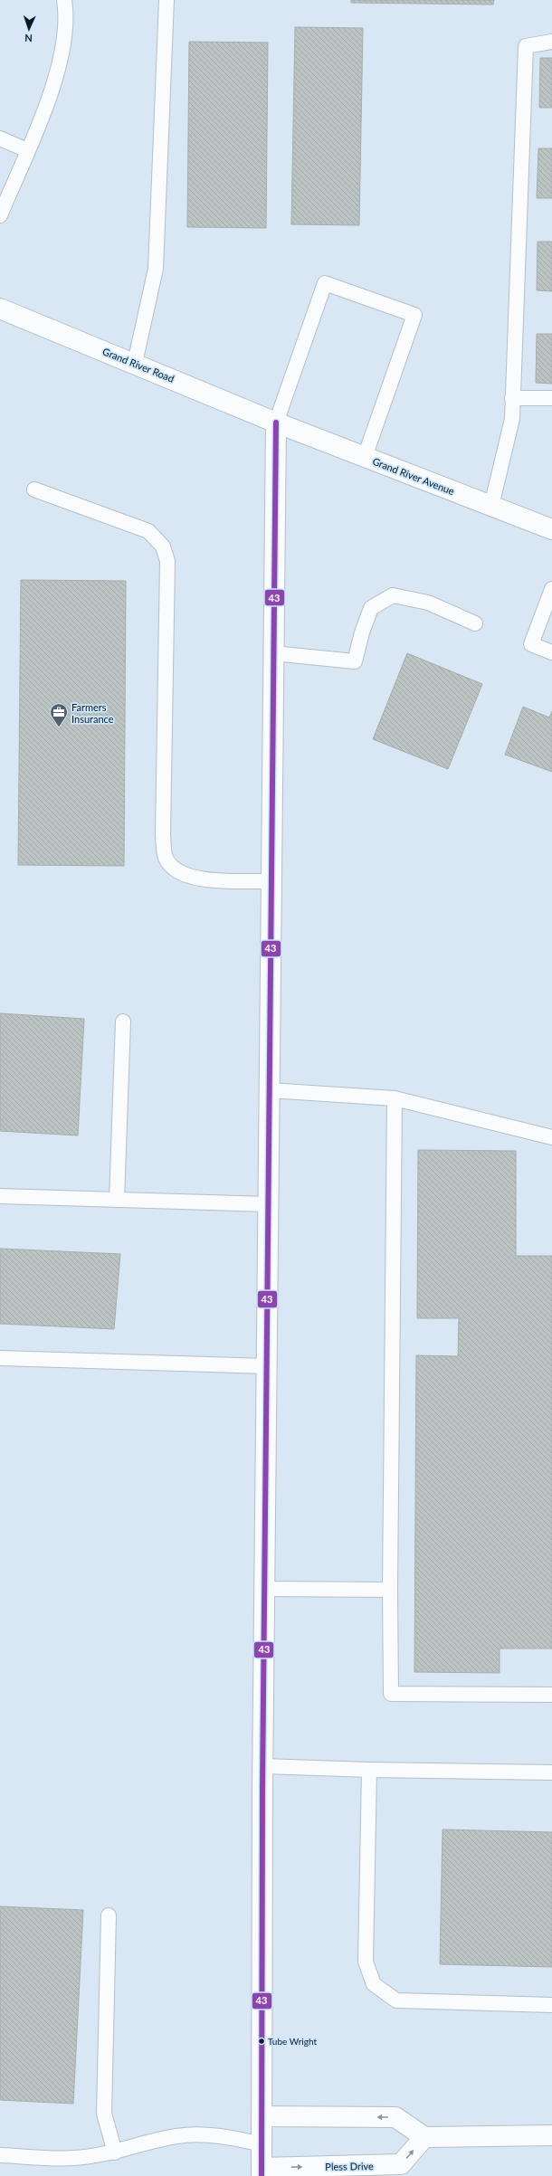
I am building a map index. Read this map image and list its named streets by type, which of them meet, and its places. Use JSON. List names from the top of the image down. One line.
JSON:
{"streets":{"street":["Grand River Road","Grand River Avenue","Pless Drive"]},"crossings":[["Grand River Road","Grand River Avenue"]],"places":{"office":["Farmers Insurance"],"other":["Tube Wright"]},"lines":["transit line 43"],"north":"bottom"}
